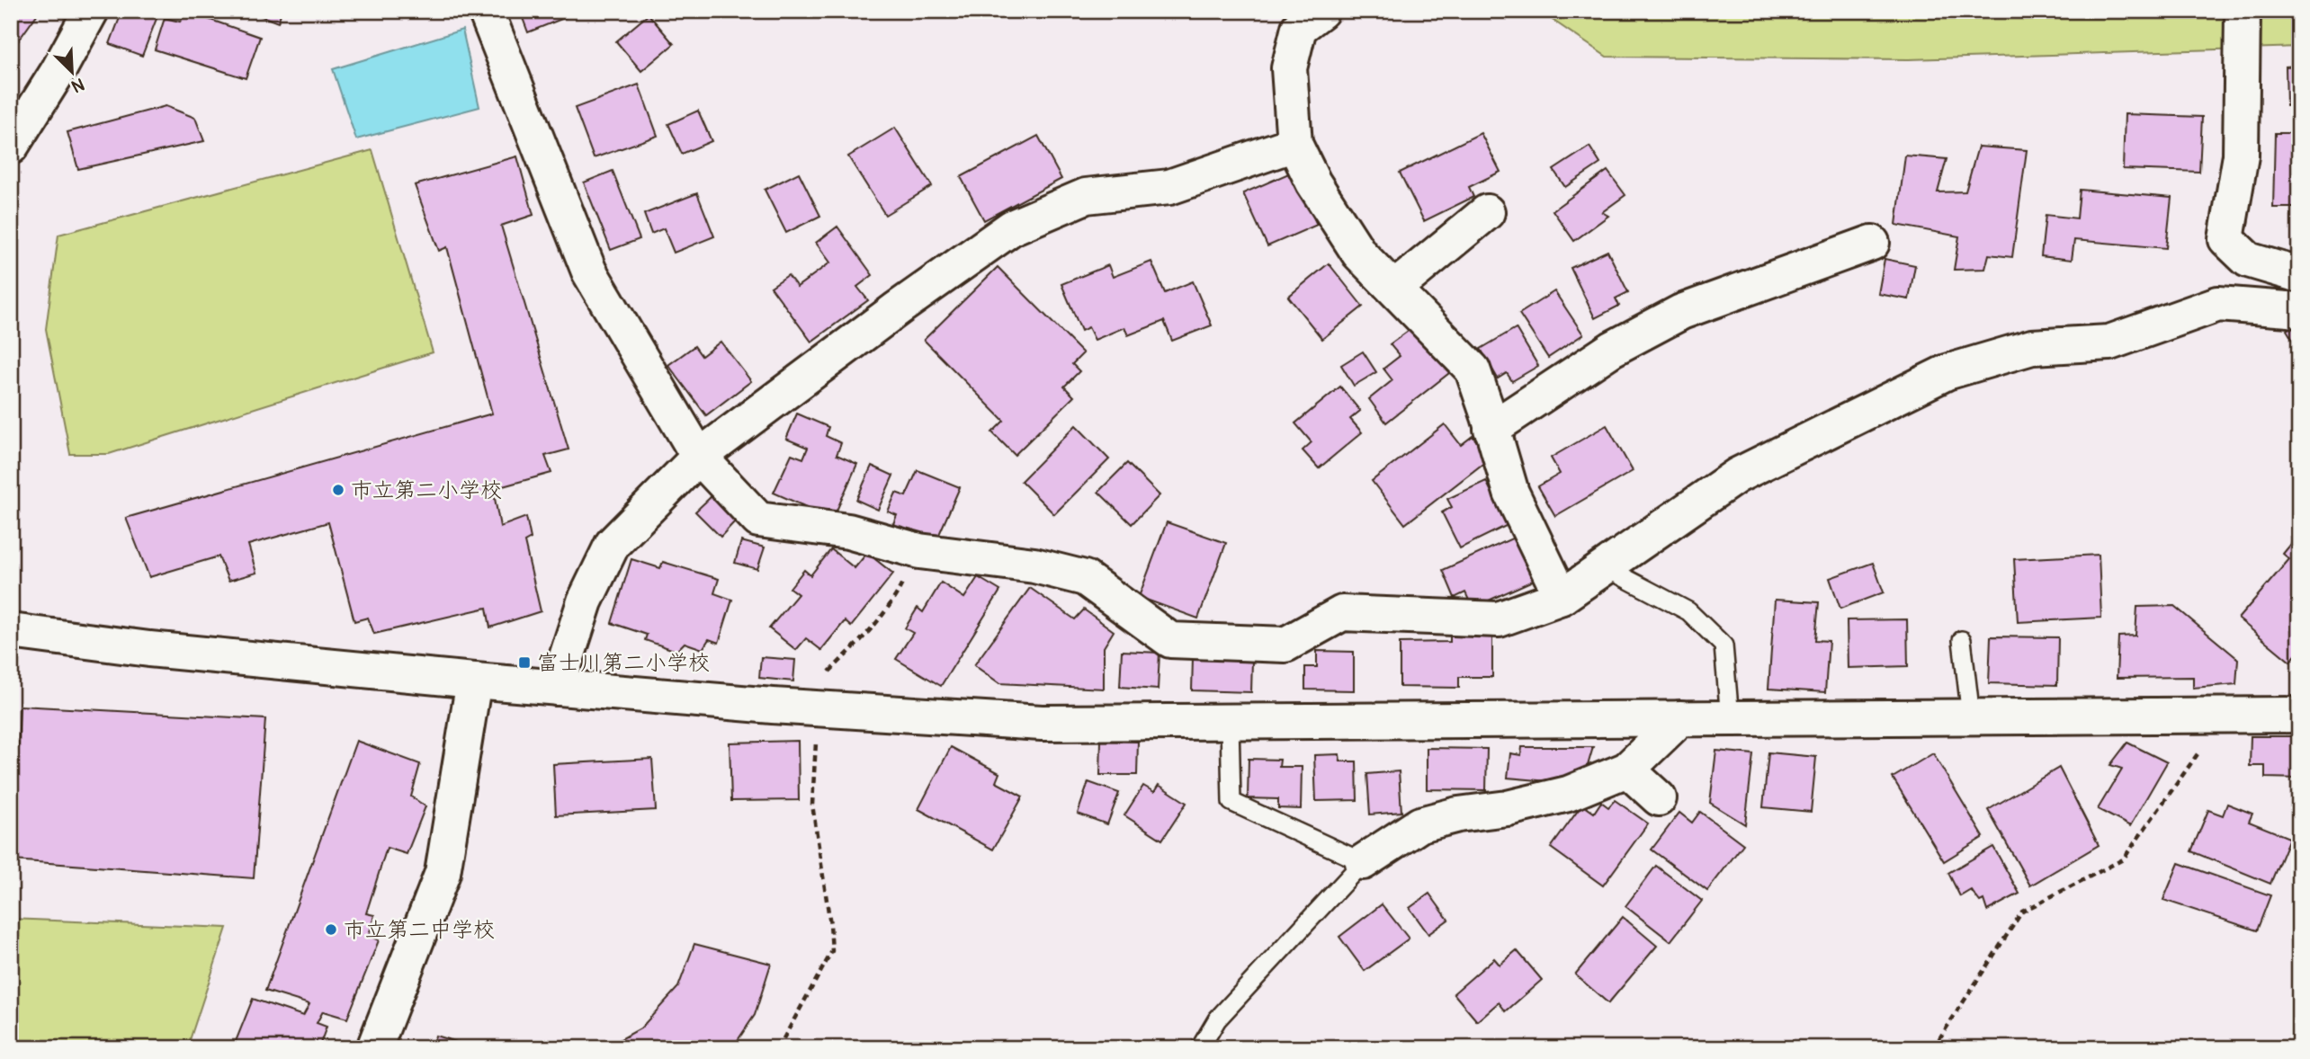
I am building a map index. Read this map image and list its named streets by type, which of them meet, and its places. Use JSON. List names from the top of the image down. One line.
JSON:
{"places":{"other":["市立第二小学校","市立第二中学校"],"transit":["富士川第二小学校"]},"north":"bottom right"}
